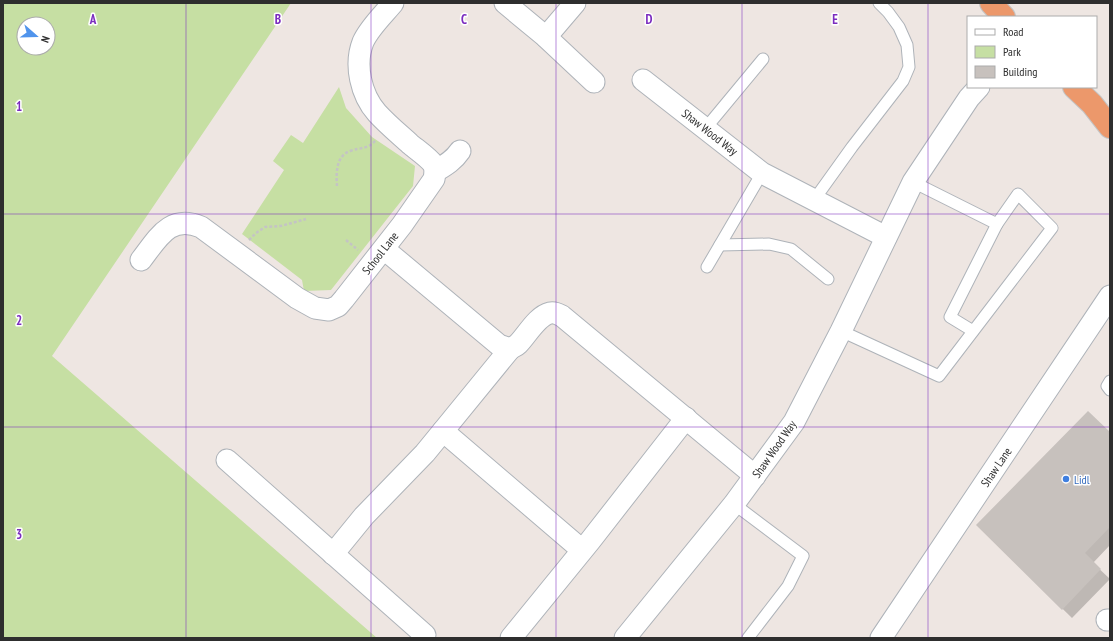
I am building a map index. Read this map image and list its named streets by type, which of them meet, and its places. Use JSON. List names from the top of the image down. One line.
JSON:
{"streets":{"street":["Shaw Wood Way","School Lane","Shaw Lane"]},"places":["Lidl"],"legend":["Road","Park","Building"],"north":"right","grid":{"columns":["A","B","C","D","E"],"rows":["1","2","3"]}}
